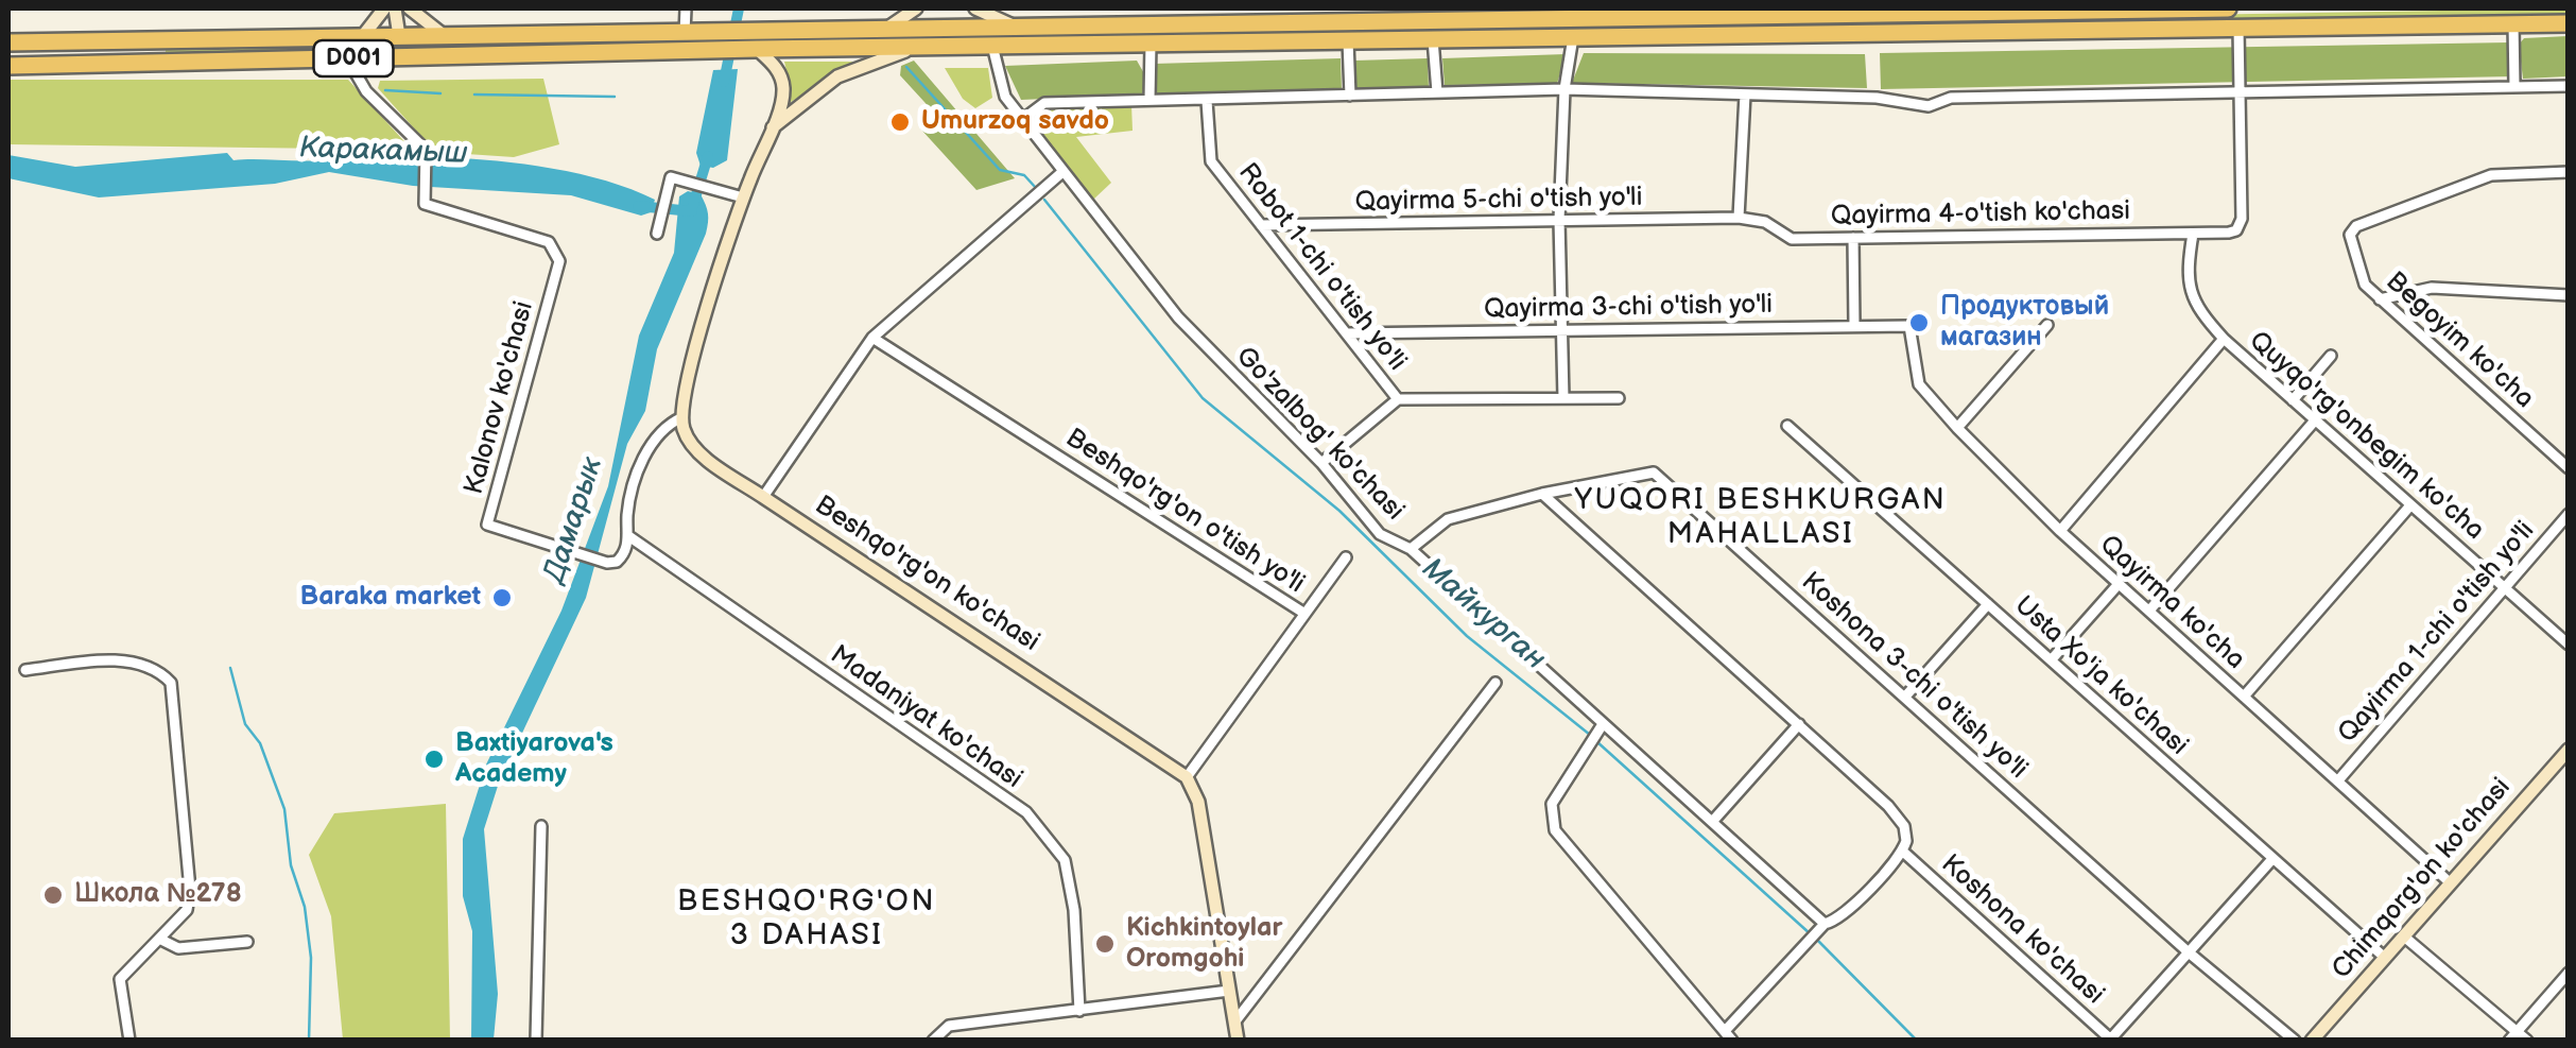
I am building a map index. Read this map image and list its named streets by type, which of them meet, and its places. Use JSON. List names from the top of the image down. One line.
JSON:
{"streets":{"highway":["D001"],"main road":["Beshqo'rg'on ko'chasi","Chimqorg'on ko'chasi"],"street":["Qayirma 5-chi o'tish yo'li","Qayirma 4-o'tish ko'chasi","Robot 1-chi o'tish yo'li","Qayirma 3-chi o'tish yo'li","Begoyim ko'cha","Kalonov ko'chasi","Go'zalbog' ko'chasi","Quyqo'rg'onbegim ko'cha","Beshqo'rg'on o'tish yo'li","Qayirma ko'cha","Qayirma 1-chi o'tish yo'li","Koshona 3-chi o'tish yo'li","Usta Xo'ja ko'chasi","Madaniyat ko'chasi","Koshona ko'chasi"]},"crossings":[["D001","Kalonov ko'chasi"],["D001","Go'zalbog' ko'chasi"],["Qayirma 5-chi o'tish yo'li","Qayirma 4-o'tish ko'chasi"],["Qayirma 5-chi o'tish yo'li","Robot 1-chi o'tish yo'li"],["Qayirma 4-o'tish ko'chasi","Quyqo'rg'onbegim ko'cha"],["Robot 1-chi o'tish yo'li","Qayirma 3-chi o'tish yo'li"],["Qayirma 3-chi o'tish yo'li","Qayirma ko'cha"],["Kalonov ko'chasi","Beshqo'rg'on ko'chasi"],["Kalonov ko'chasi","Madaniyat ko'chasi"],["Go'zalbog' ko'chasi","Koshona 3-chi o'tish yo'li"],["Quyqo'rg'onbegim ko'cha","Qayirma 1-chi o'tish yo'li"],["Beshqo'rg'on o'tish yo'li","Beshqo'rg'on ko'chasi"],["Qayirma ko'cha","Qayirma 1-chi o'tish yo'li"],["Qayirma ko'cha","Chimqorg'on ko'chasi"],["Usta Xo'ja ko'chasi","Chimqorg'on ko'chasi"]],"districts":["YUQORI BESHKURGAN MAHALLASI","BESHQO'RG'ON 3 DAHASI"],"water":["Каракамыш","Дамарык","Майкурган"],"places":["Umurzoq savdo","Продуктовый магазин","Baraka market","Baxtiyarova's Academy","Школа №278","Kichkintoylar Oromgohi"]}
